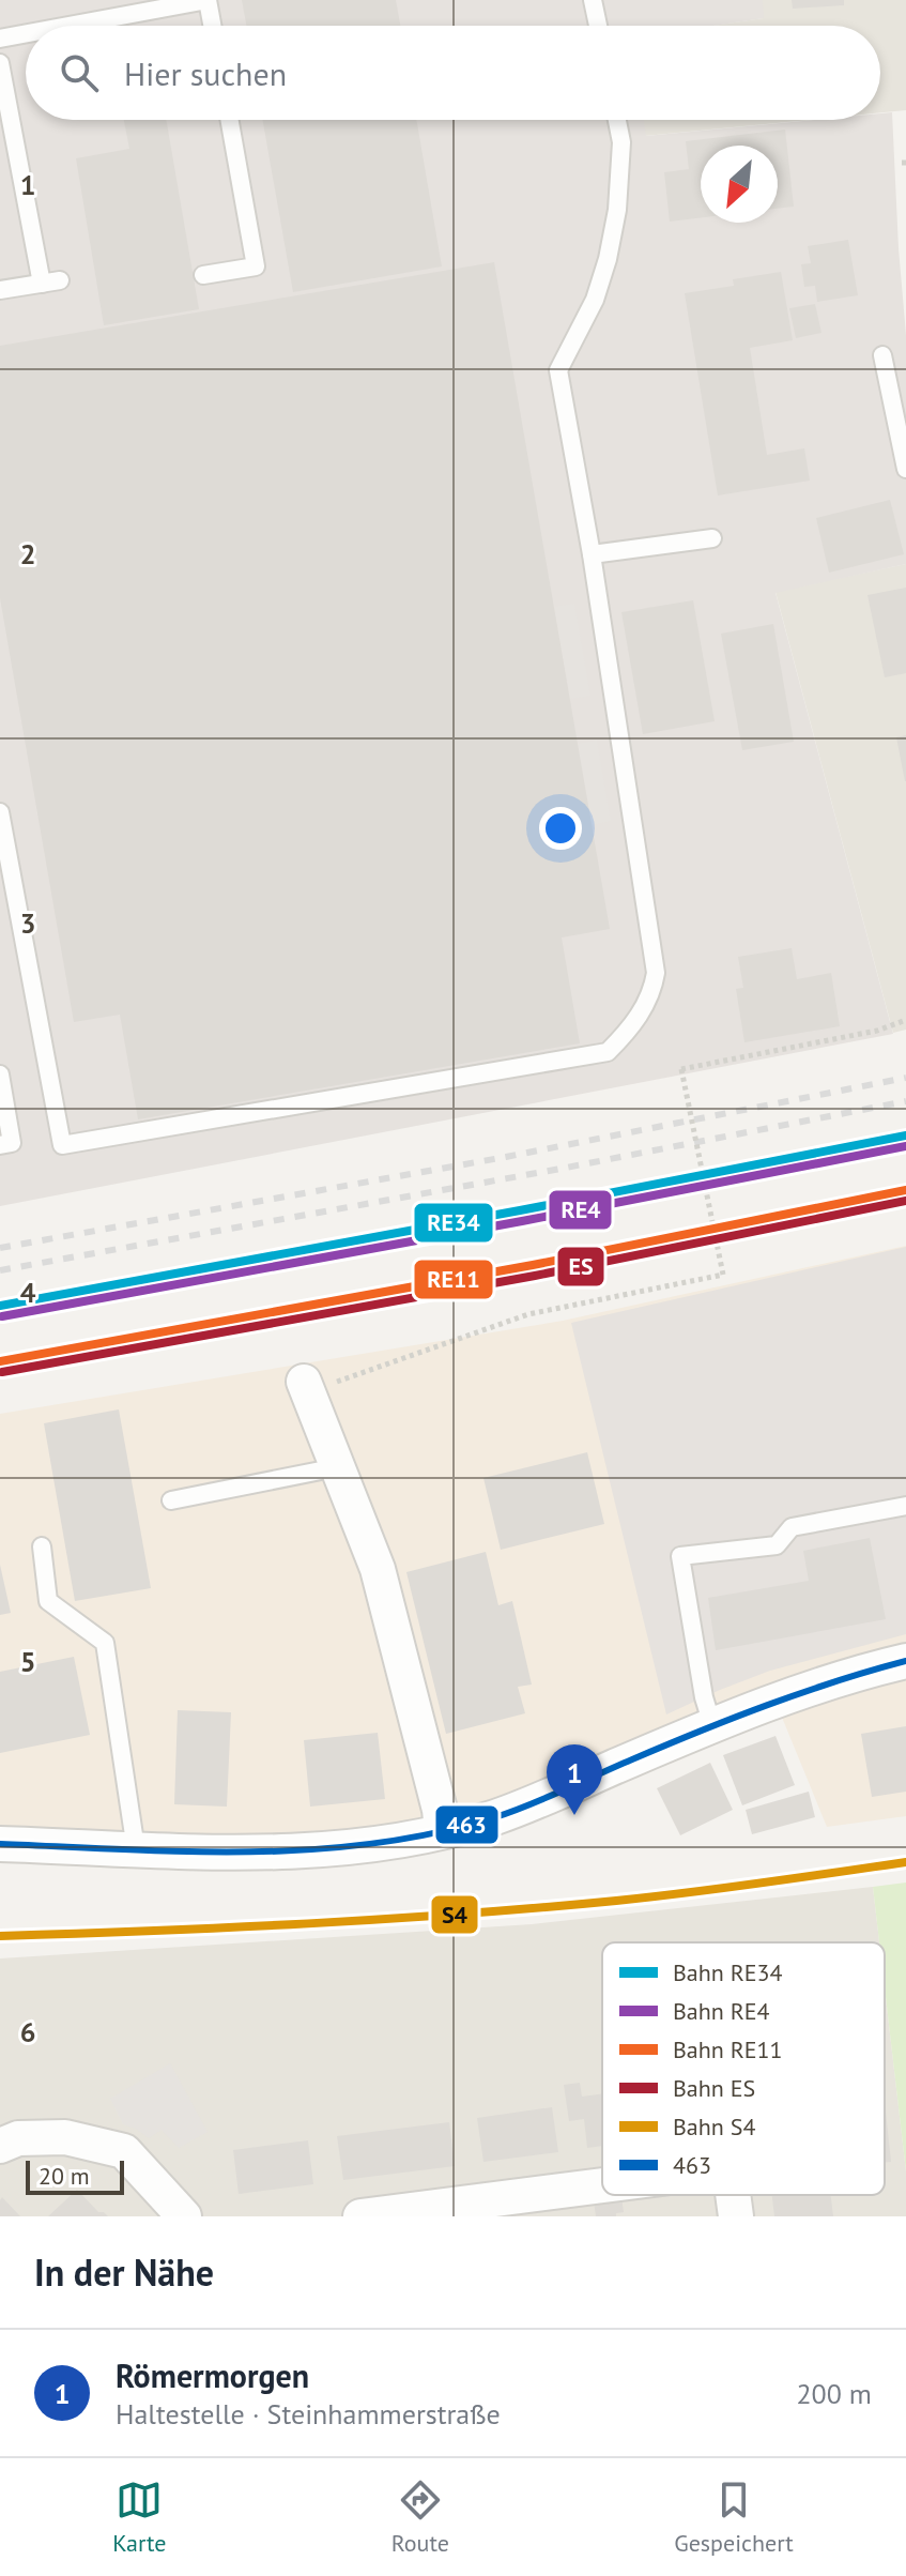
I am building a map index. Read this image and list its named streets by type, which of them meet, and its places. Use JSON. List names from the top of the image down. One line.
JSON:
{"lines":["rail line RE34","rail line RE4","rail line RE11","rail line ES","transit line 463","rail line S4"],"legend":["Bahn RE34","Bahn RE4","Bahn RE11","Bahn ES","Bahn S4","463"],"scale_bar":"20 m","north":"bottom left","page":{"search":"Hier suchen","pins":"1","scale":"20 m","heading":"In der Nähe","list":[{"mark":"1","name":"Römermorgen","note":"Haltestelle · Steinhammerstraße","value":"200 m"}],"nav":["Karte","Route","Gespeichert"]},"grid":{"rows":["1","2","3","4","5","6"]}}
